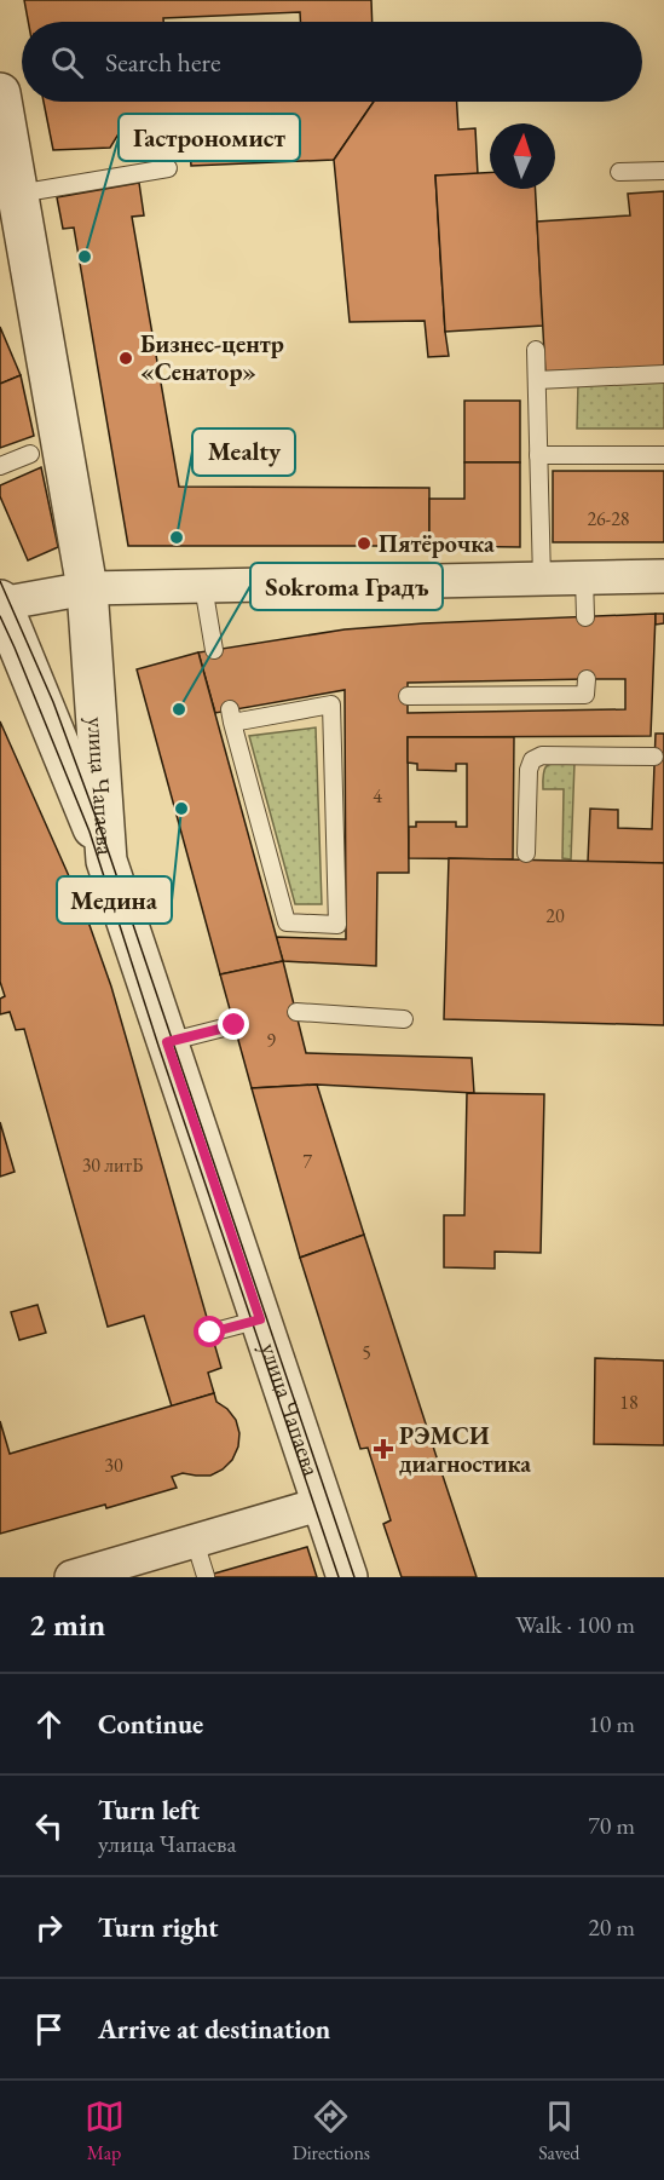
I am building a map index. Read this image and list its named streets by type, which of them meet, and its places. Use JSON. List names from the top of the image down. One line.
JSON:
{"streets":{"street":["улица Чапаева"]},"places":{"other":["Гастрономист","Бизнес-центр «Сенатор»","Mealty","Пятёрочка","Sokroma Градъ","Медина"],"health":["РЭМСИ диагностика"]},"house_numbers":["26-28","4","20","9","7","30 литБ","5","18","30"],"north":"top","page":{"search":"Search here","heading":["2 min","Walk · 100 m"],"list":[["Continue","10 m"],["Turn left","улица Чапаева","70 m"],["Turn right","20 m"],"Arrive at destination"],"nav":["Map","Directions","Saved"]}}
